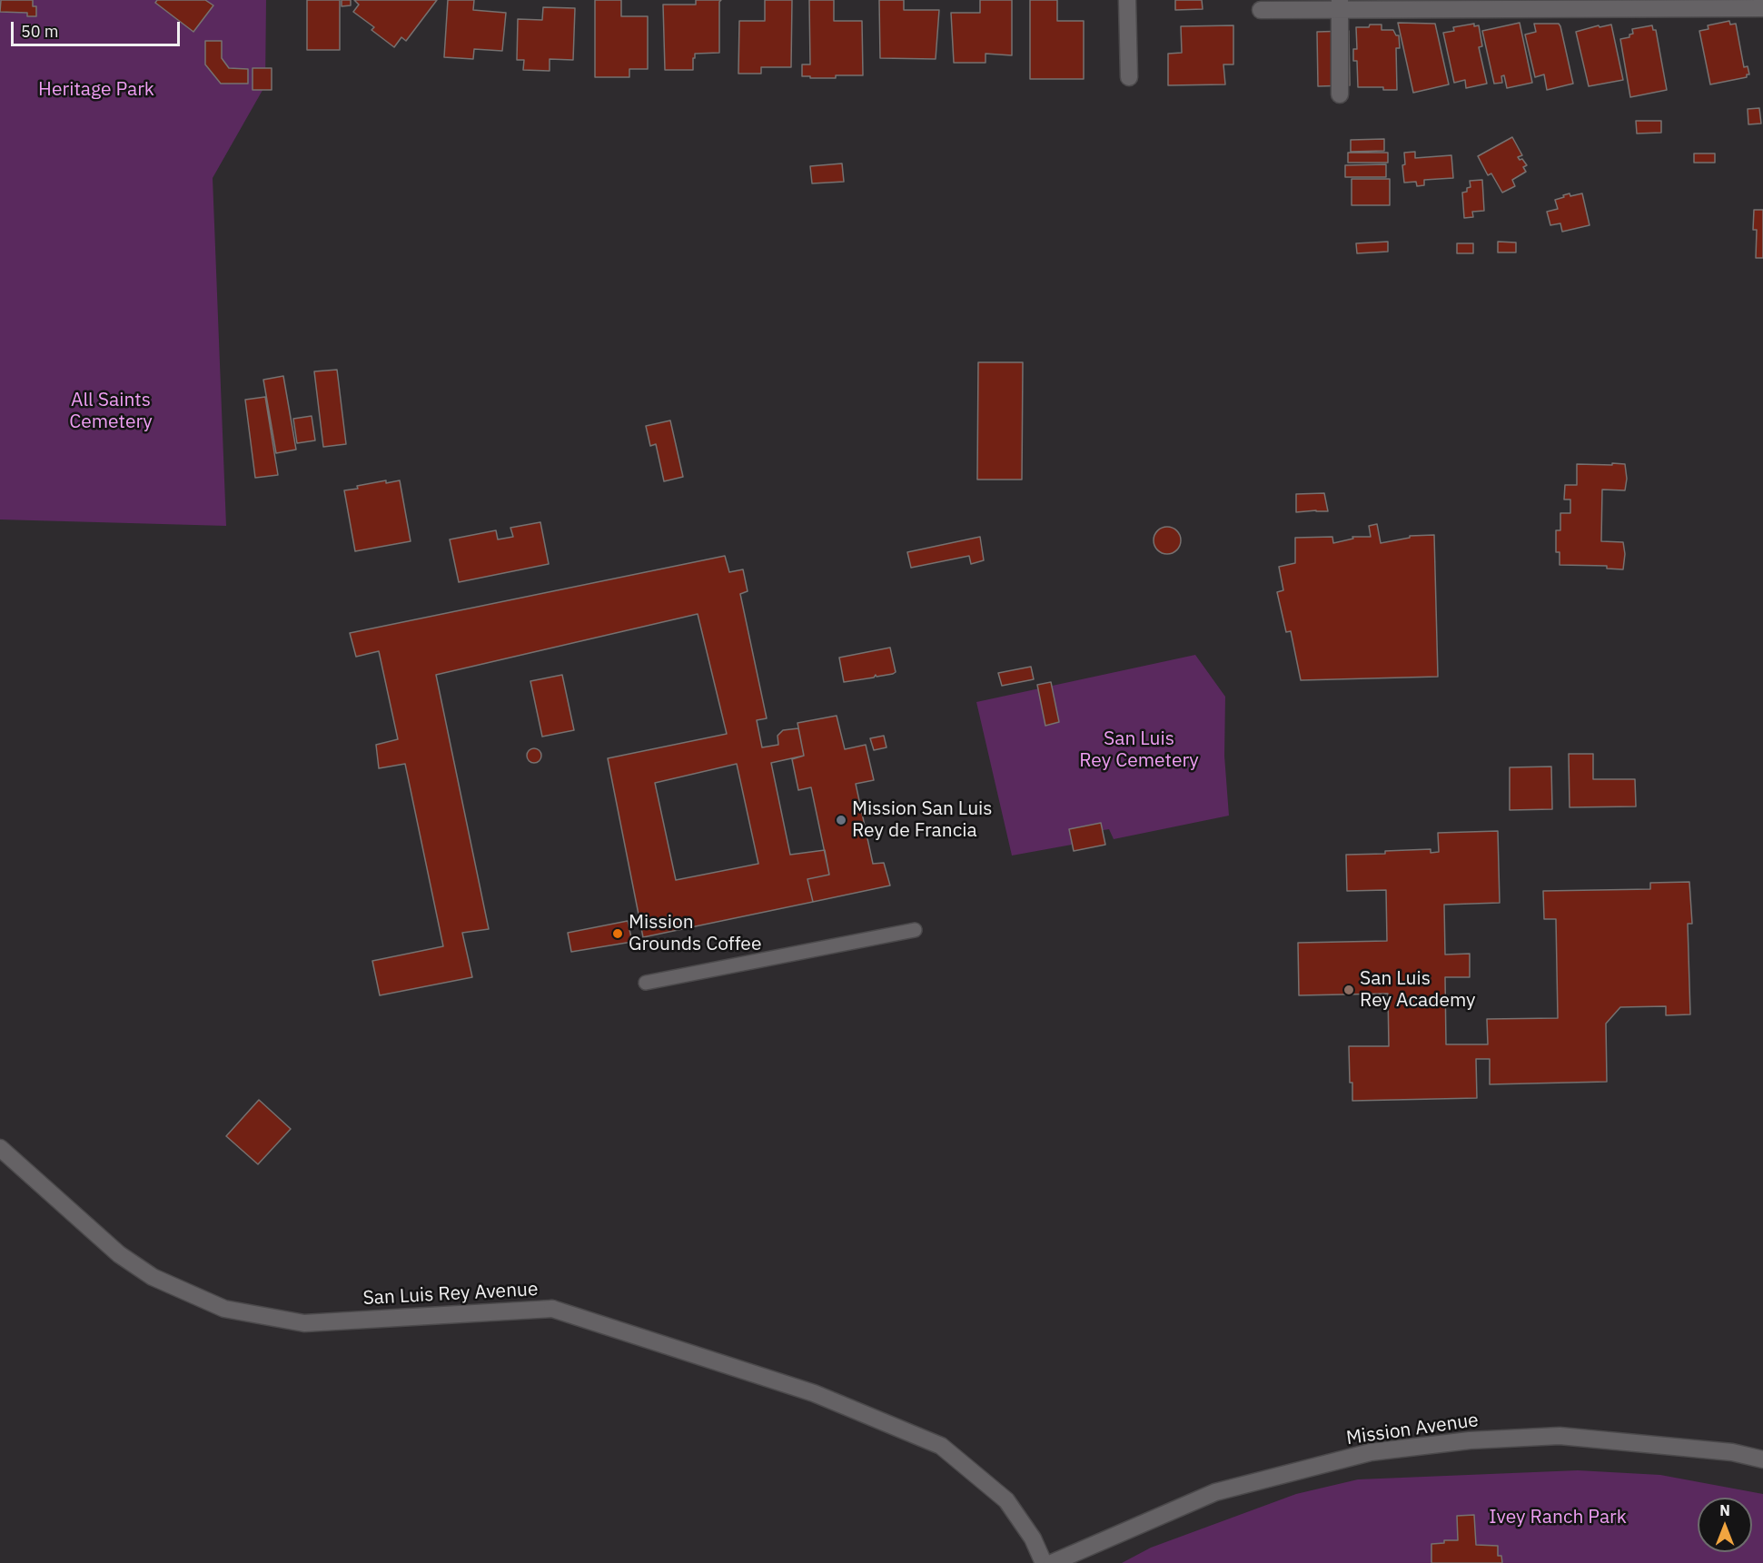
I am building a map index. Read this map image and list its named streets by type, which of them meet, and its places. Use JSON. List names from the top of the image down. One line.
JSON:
{"streets":{"street":["San Luis Rey Avenue","Mission Avenue"]},"parks":["Heritage Park","All Saints Cemetery","San Luis Rey Cemetery","Ivey Ranch Park"],"places":["Mission San Luis Rey de Francia","Mission Grounds Coffee","San Luis Rey Academy"],"scale_bar":"50 m","north":"top"}
